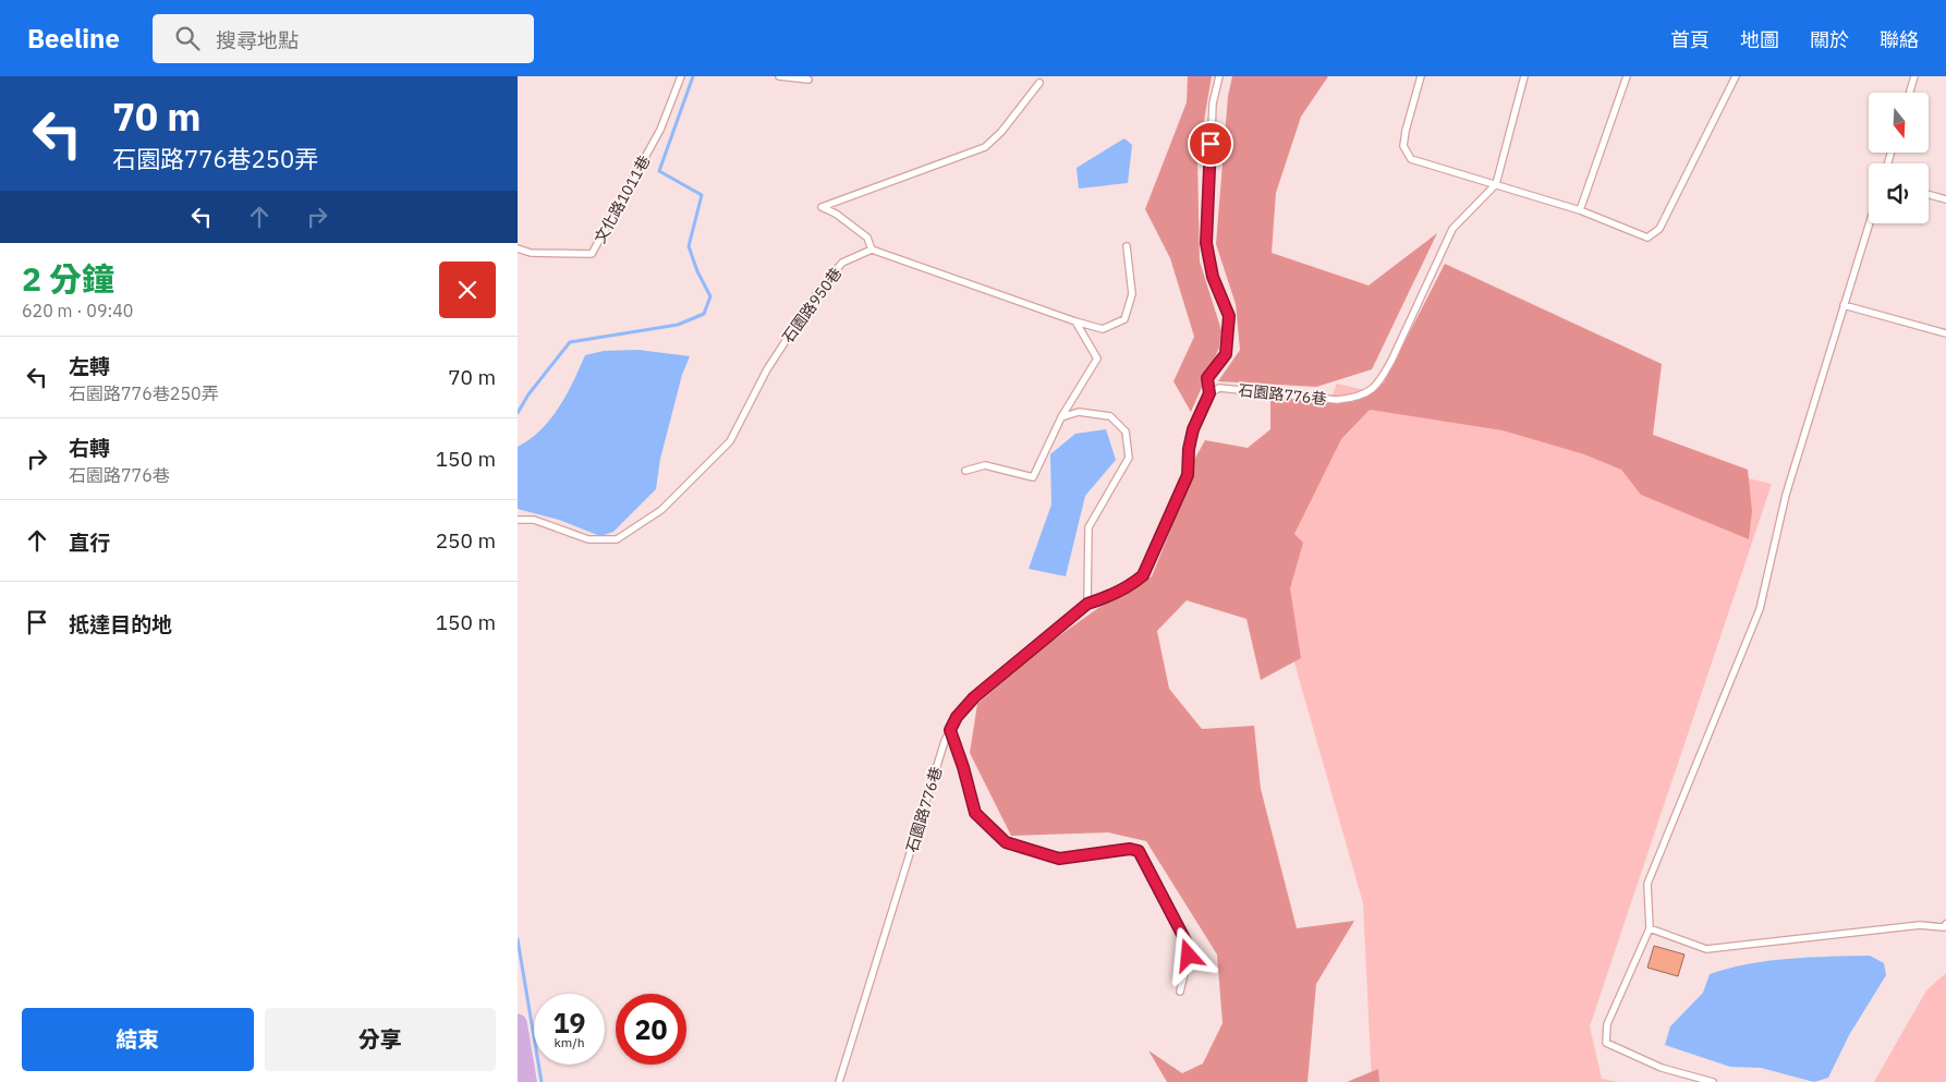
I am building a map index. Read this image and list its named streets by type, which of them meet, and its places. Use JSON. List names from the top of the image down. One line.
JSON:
{"streets":{"lane":["文化路1011巷","石園路950巷","石園路776巷"]},"north":"bottom","page":{"header":"Beeline","search":"搜尋地點","nav":["首頁","地圖","關於","聯絡"],"turn":["70 m","石園路776巷250弄"],"heading":["2 分鐘","620 m · 09:40"],"list":[{"name":"左轉","note":"石園路776巷250弄","value":"70 m"},{"name":"右轉","note":"石園路776巷","value":"150 m"},{"name":"直行","value":"250 m"},{"name":"抵達目的地","value":"150 m"}],"speed":"19 km/h","limit":"20","buttons":["結束","分享"]}}
